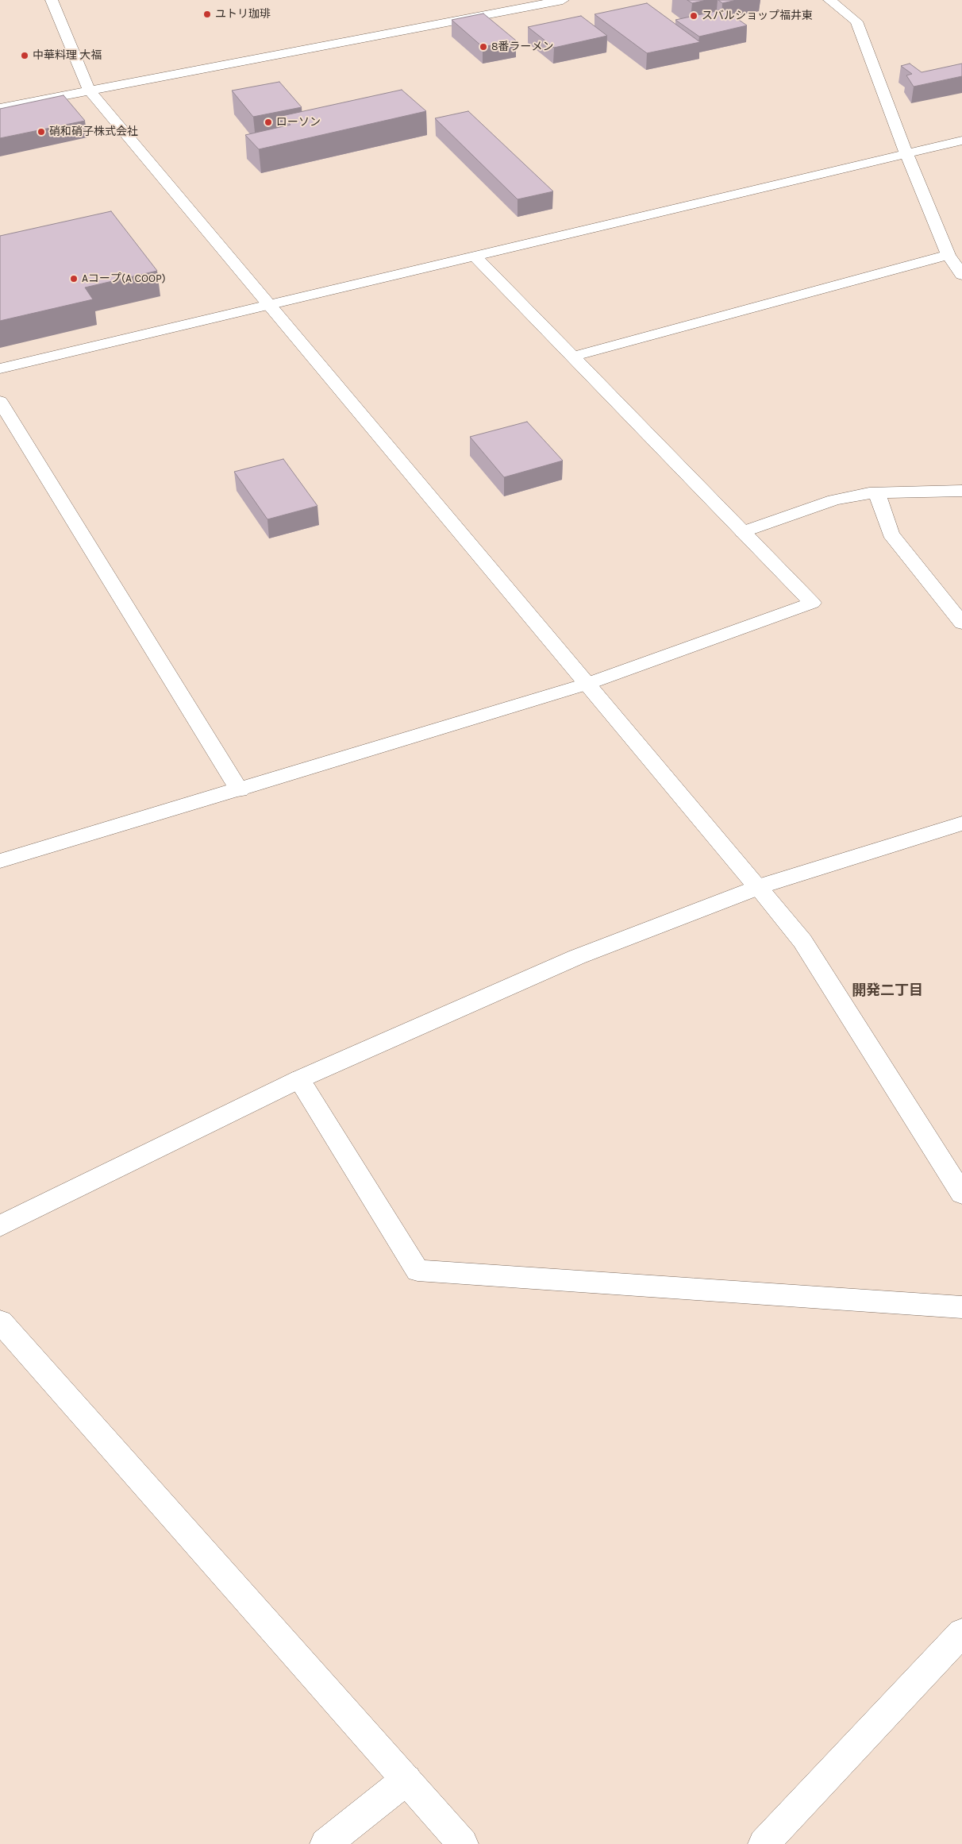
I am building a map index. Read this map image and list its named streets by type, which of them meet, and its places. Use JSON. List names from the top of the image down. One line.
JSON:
{"districts":["開発二丁目"],"places":["ユトリ珈琲","スバルショップ福井東","8番ラーメン","中華料理 大福","ローソン","硝和硝子株式会社","Aコープ(A COOP)"]}
